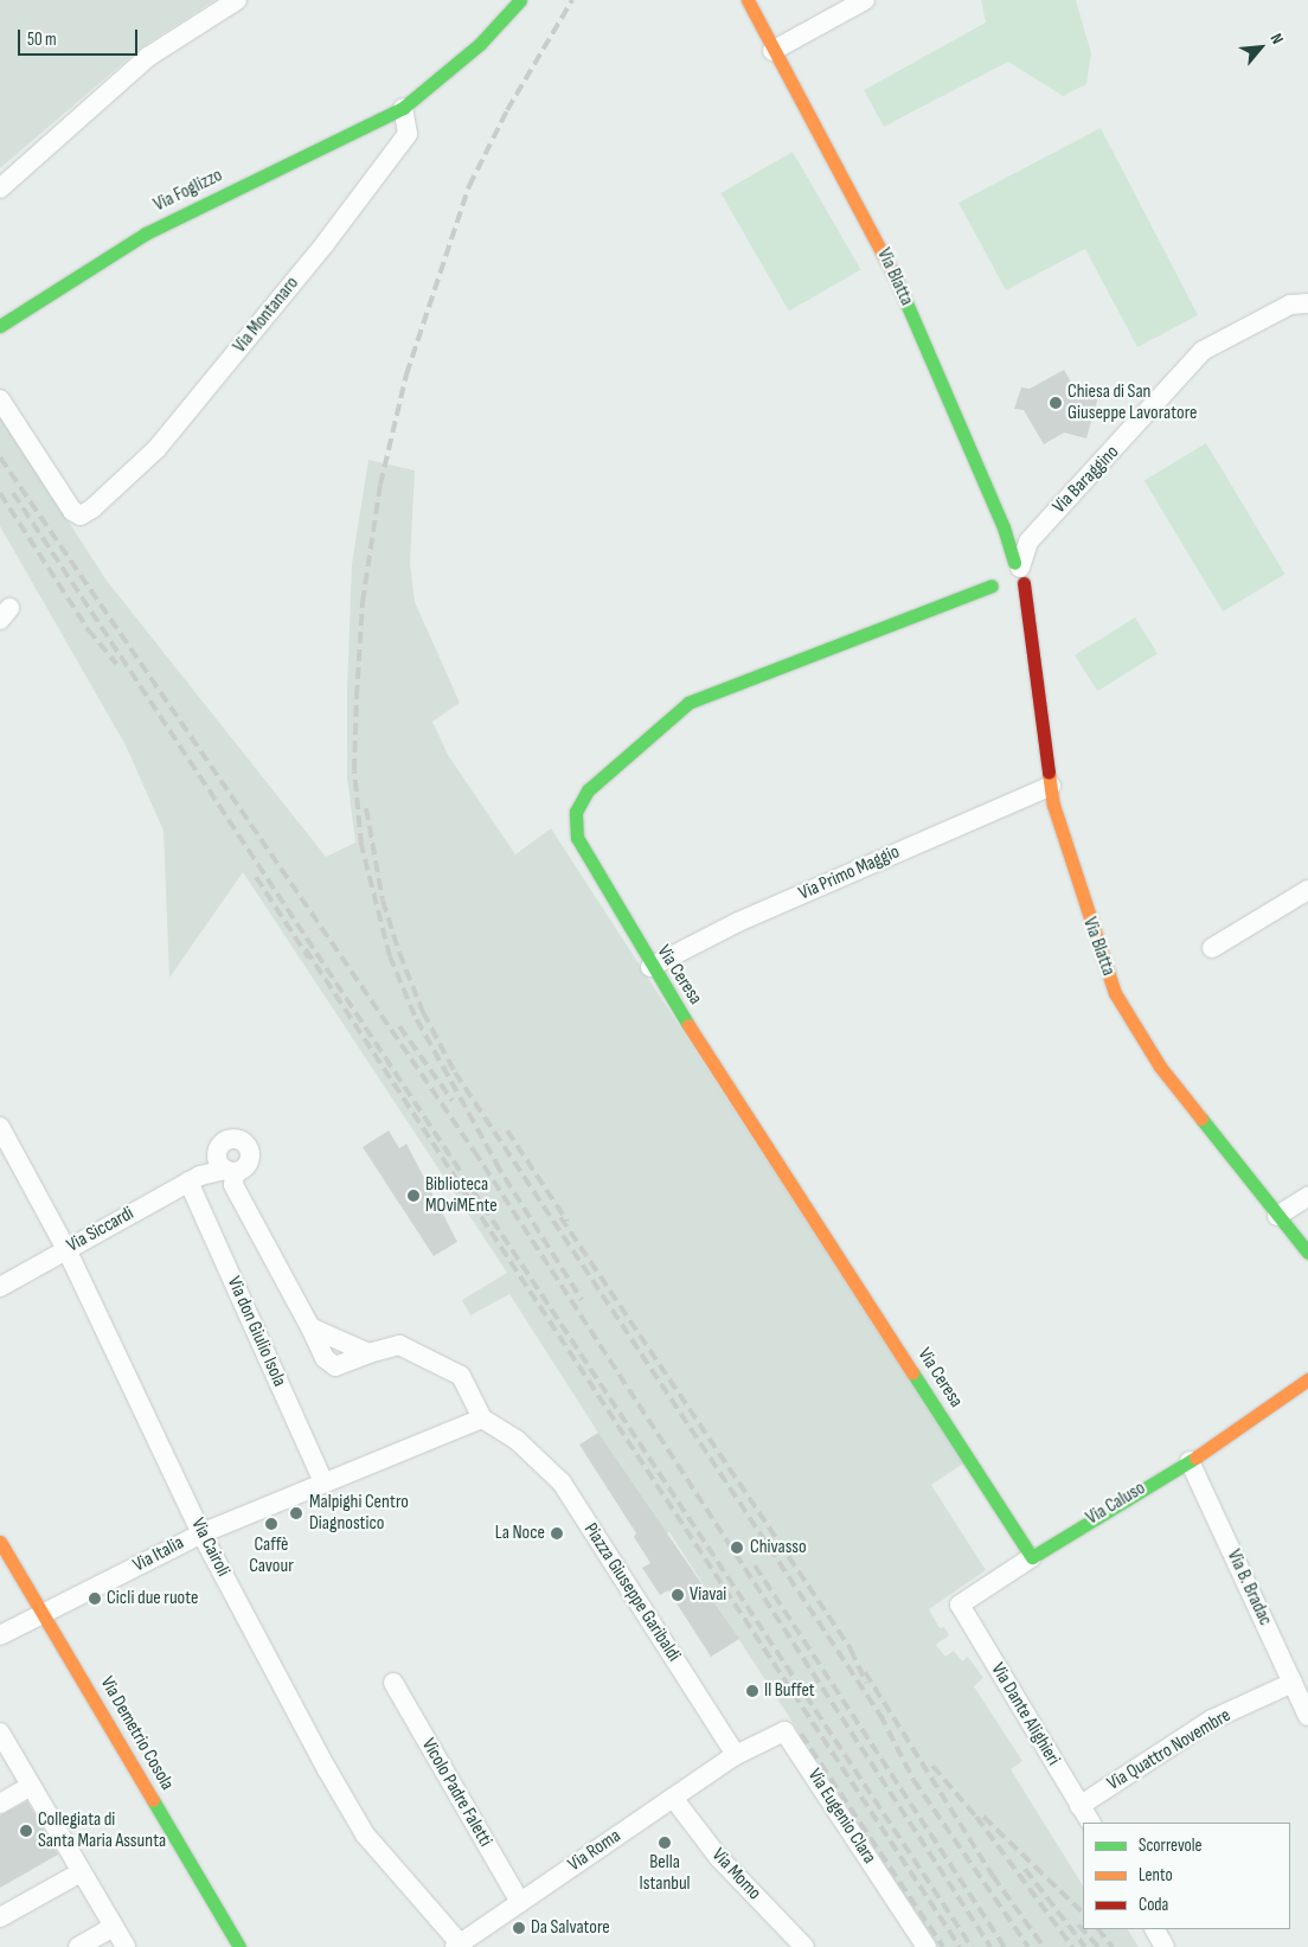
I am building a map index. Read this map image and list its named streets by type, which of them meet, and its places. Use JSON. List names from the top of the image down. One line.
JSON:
{"streets":{"street":["Via Foglizzo","Via Blatta","Via Montanaro","Via Baraggino","Via Primo Maggio","Via Ceresa","Via Siccardi","Via don Giulio Isola","Via Caluso","Via Cairoli","Via Italia","Via B. Bradac","Piazza Giuseppe Garibaldi","Via Dante Alighieri","Via Demetrio Cosola","Via Quattro Novembre","Vicolo Padre Faletti","Via Eugenio Clara","Via Roma","Via Momo"]},"crossings":[["Via Foglizzo","Via Montanaro"],["Via Blatta","Via Baraggino"],["Via Blatta","Via Primo Maggio"],["Via Blatta","Via Ceresa"],["Via Primo Maggio","Via Ceresa"],["Via Ceresa","Via Caluso"],["Via Siccardi","Via don Giulio Isola"],["Via Siccardi","Via Cairoli"],["Via Siccardi","Via Italia"],["Via Siccardi","Piazza Giuseppe Garibaldi"],["Via don Giulio Isola","Via Italia"],["Via Caluso","Via B. Bradac"],["Via Caluso","Via Dante Alighieri"],["Via Cairoli","Via Italia"],["Via Cairoli","Via Roma"],["Via Italia","Piazza Giuseppe Garibaldi"],["Via Italia","Via Demetrio Cosola"],["Via B. Bradac","Via Quattro Novembre"],["Piazza Giuseppe Garibaldi","Via Eugenio Clara"],["Piazza Giuseppe Garibaldi","Via Roma"],["Via Dante Alighieri","Via Quattro Novembre"],["Vicolo Padre Faletti","Via Roma"],["Via Eugenio Clara","Via Roma"],["Via Roma","Via Momo"]],"places":["Chiesa di San Giuseppe Lavoratore","Biblioteca MOviMEnte","Malpighi Centro Diagnostico","Caffè Cavour","La Noce","Chivasso","Viavai","Cicli due ruote","Il Buffet","Collegiata di Santa Maria Assunta","Bella Istanbul","Da Salvatore"],"legend":["Scorrevole","Lento","Coda"],"scale_bar":"50 m","north":"top right"}
